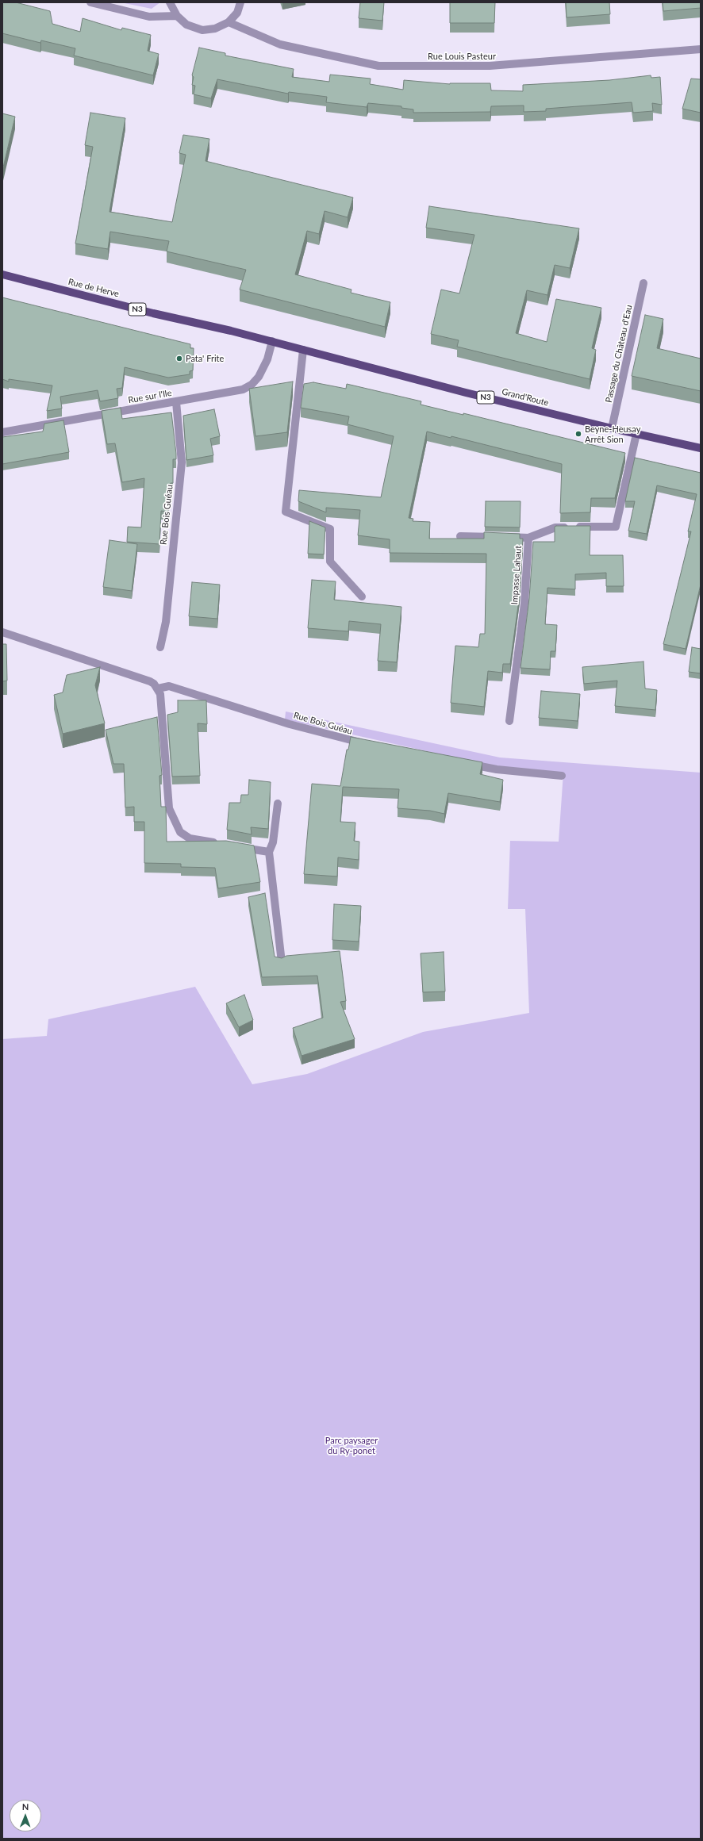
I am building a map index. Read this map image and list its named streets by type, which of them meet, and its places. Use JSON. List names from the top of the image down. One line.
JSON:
{"streets":{"main road":["Rue de Herve","N3","Grand'Route"],"street":["Rue Louis Pasteur","Passage du Château d'Eau","Rue sur l'Ile","Rue Bois Guéau","Impasse Lahaut"]},"crossings":[["Rue de Herve","Rue sur l'Ile"],["Rue de Herve","Grand'Route"],["Passage du Château d'Eau","Grand'Route"],["Rue sur l'Ile","Grand'Route"],["Rue sur l'Ile","Rue Bois Guéau"],["Grand'Route","Impasse Lahaut"]],"parks":["Parc paysager du Ry-ponet"],"places":["Pata' Frite","Beyne-Heusay Arrêt Sion"],"north":"top"}
